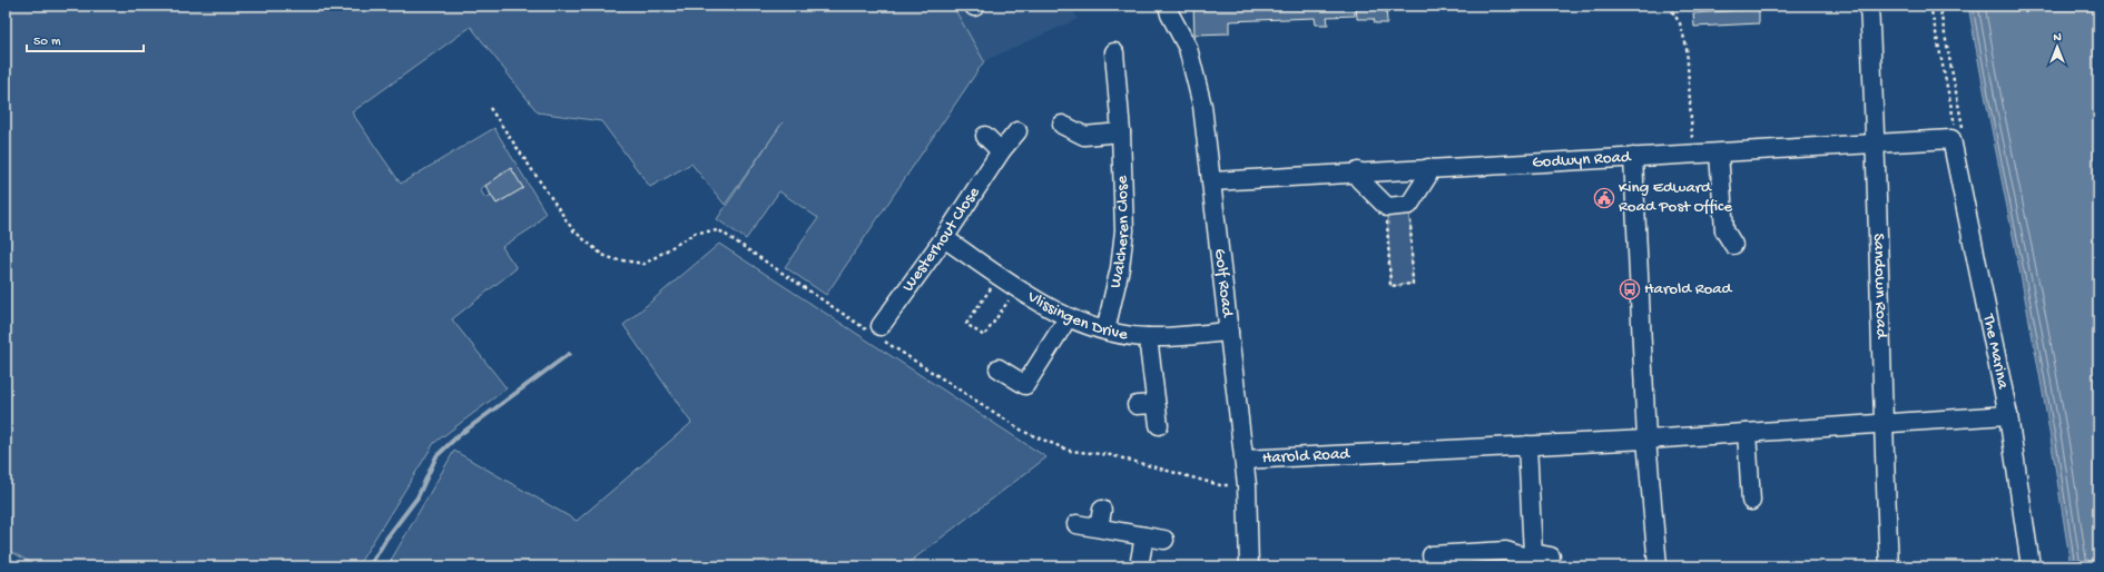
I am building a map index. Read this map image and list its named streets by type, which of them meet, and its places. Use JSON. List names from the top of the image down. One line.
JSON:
{"streets":{"street":["Godwyn Road","Walcheren Close","Westerhout Close","Golf Road","Sandown Road","Vlissingen Drive","The Marina","Harold Road"]},"crossings":[["Godwyn Road","Golf Road"],["Godwyn Road","Sandown Road"],["Godwyn Road","The Marina"],["Walcheren Close","Vlissingen Drive"],["Westerhout Close","Vlissingen Drive"],["Golf Road","Vlissingen Drive"],["Golf Road","Harold Road"],["Sandown Road","Harold Road"],["The Marina","Harold Road"]],"places":{"public building":["King Edward Road Post Office"],"bus stop":["Harold Road"]},"scale_bar":"50 m","north":"top"}
